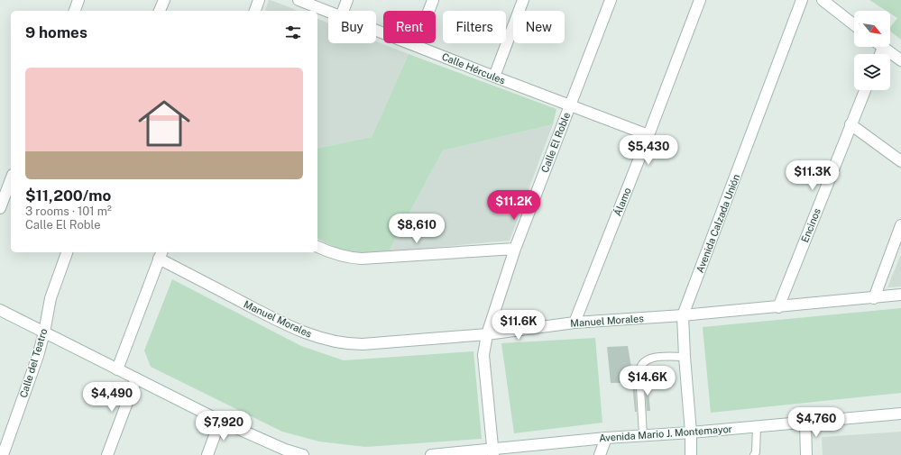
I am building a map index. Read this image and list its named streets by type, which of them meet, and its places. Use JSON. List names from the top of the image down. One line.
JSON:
{"streets":{"street":["Calle Hércules","Calle El Roble","Álamo","Avenida Calzada Unión","Encinos","Manuel Morales","Calle del Teatro","Avenida Mario J. Montemayor"]},"crossings":[["Calle Hércules","Calle El Roble"],["Calle Hércules","Álamo"],["Calle El Roble","Manuel Morales"],["Calle El Roble","Avenida Mario J. Montemayor"],["Álamo","Manuel Morales"],["Avenida Calzada Unión","Manuel Morales"],["Avenida Calzada Unión","Avenida Mario J. Montemayor"],["Encinos","Manuel Morales"]],"north":"bottom right","page":{"chip":["Buy","Rent","Filters","New"],"heading":"9 homes","list":[{"name":"$11,200/mo","note":"3 rooms · 101 m² · Calle El Roble"}],"price":["$5,430","$11.3K","$11.2K","$8,610","$11.6K","$14.6K","$4,490","$4,760","$7,920"]}}
